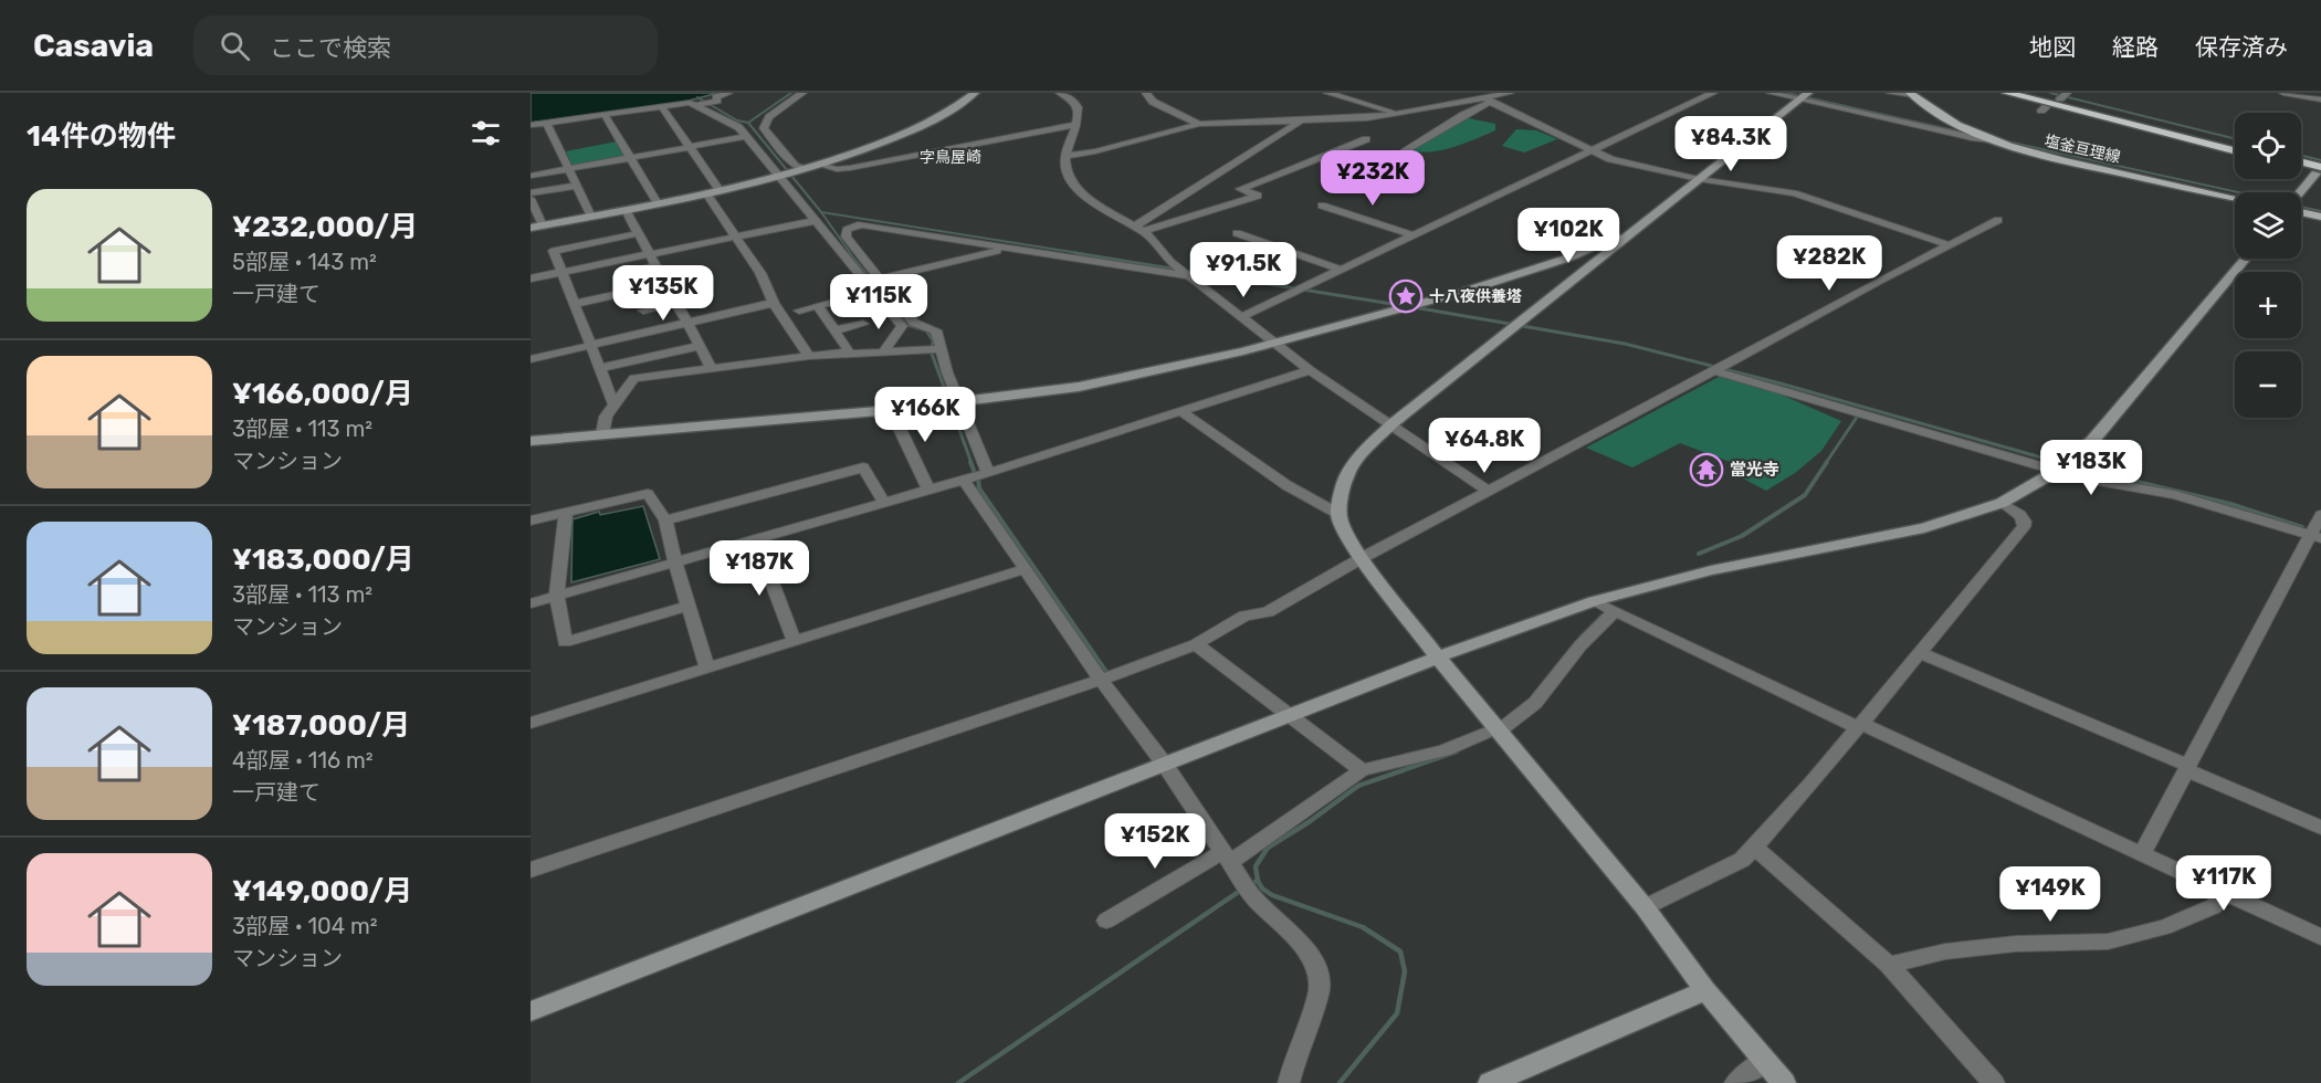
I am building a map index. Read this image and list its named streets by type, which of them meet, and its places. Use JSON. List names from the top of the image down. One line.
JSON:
{"streets":{"main road":["塩釜亘理線"]},"districts":["字鳥屋崎"],"places":{"place":["十八夜供養塔"],"temple":["當光寺"]},"page":{"header":"Casavia","search":"ここで検索","nav":["地図","経路","保存済み"],"heading":"14件の物件","map_buttons":["+","−"],"price":["¥84.3K","¥232K","¥102K","¥282K","¥91.5K","¥135K","¥115K","¥166K","¥64.8K","¥183K","¥187K","¥152K","¥117K","¥149K"],"list":[{"name":"¥232,000/月","note":"5部屋 · 143 m² · 一戸建て"},{"name":"¥166,000/月","note":"3部屋 · 113 m² · マンション"},{"name":"¥183,000/月","note":"3部屋 · 113 m² · マンション"},{"name":"¥187,000/月","note":"4部屋 · 116 m² · 一戸建て"},{"name":"¥149,000/月","note":"3部屋 · 104 m² · マンション"}]}}
